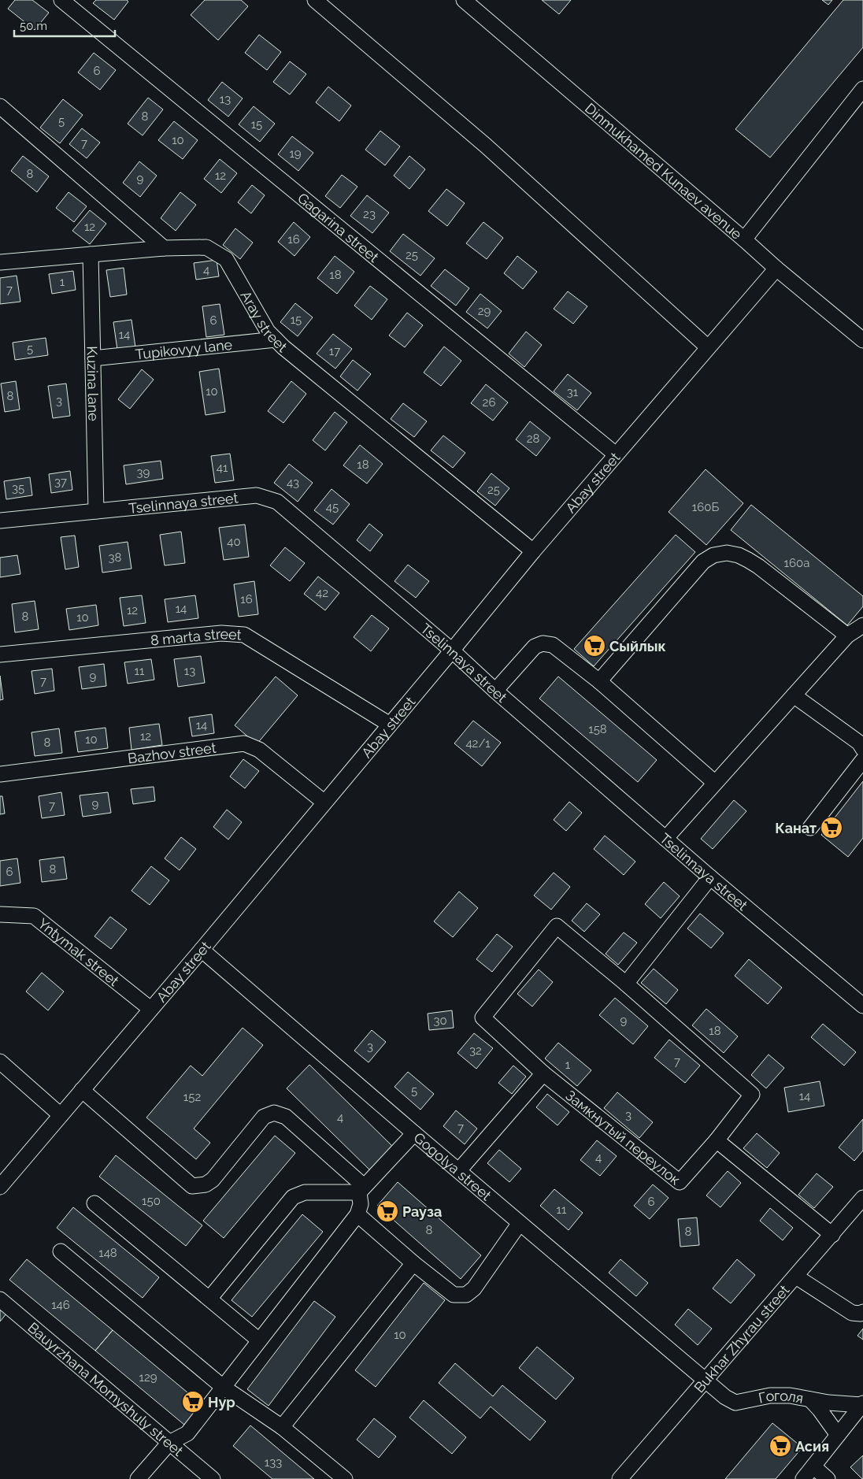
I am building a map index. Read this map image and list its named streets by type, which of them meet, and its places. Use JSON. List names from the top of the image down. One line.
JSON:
{"streets":{"street":["Dinmukhamed Kunaev avenue","Gagarina street","Aray street","Tupikovyy lane","Kuzina lane","Abay street","Tselinnaya street","8 marta street","Bazhov street","Yntymak street","Замкнутый переулок","Gogolya street","Bukhar Zhyrau street","Bauyrzhana Momyshuly street","Гоголя"]},"crossings":[["Dinmukhamed Kunaev avenue","Abay street"],["Gagarina street","Abay street"],["Aray street","Tupikovyy lane"],["Aray street","Kuzina lane"],["Aray street","Abay street"],["Tupikovyy lane","Kuzina lane"],["Kuzina lane","Tselinnaya street"],["Abay street","Tselinnaya street"],["Abay street","8 marta street"],["Abay street","Bazhov street"],["Abay street","Yntymak street"],["Abay street","Gogolya street"],["Gogolya street","Bukhar Zhyrau street"],["Gogolya street","Гоголя"],["Bukhar Zhyrau street","Гоголя"]],"places":{"supermarket":["Сыйлык","Канат","Рауза","Нур","Асия"]},"house_numbers":["6","13","8","5","15","10","7","19","8","12","9","23","12","16","25","4","18","1","7","29","15","6","14","5","17","10","31","8","3","26","28","18","41","39","37","43","35","25","45","160Б","40","38","160а","42","16","14","12","8","10","11","13","9","7","14","158","12","10","8","42/1","9","7","8","6","30","9","18","3","32","7","1","5","14","152","3","4","7","4","150","6","11","8","8","148","146","10","129","133"],"scale_bar":"50 m"}
